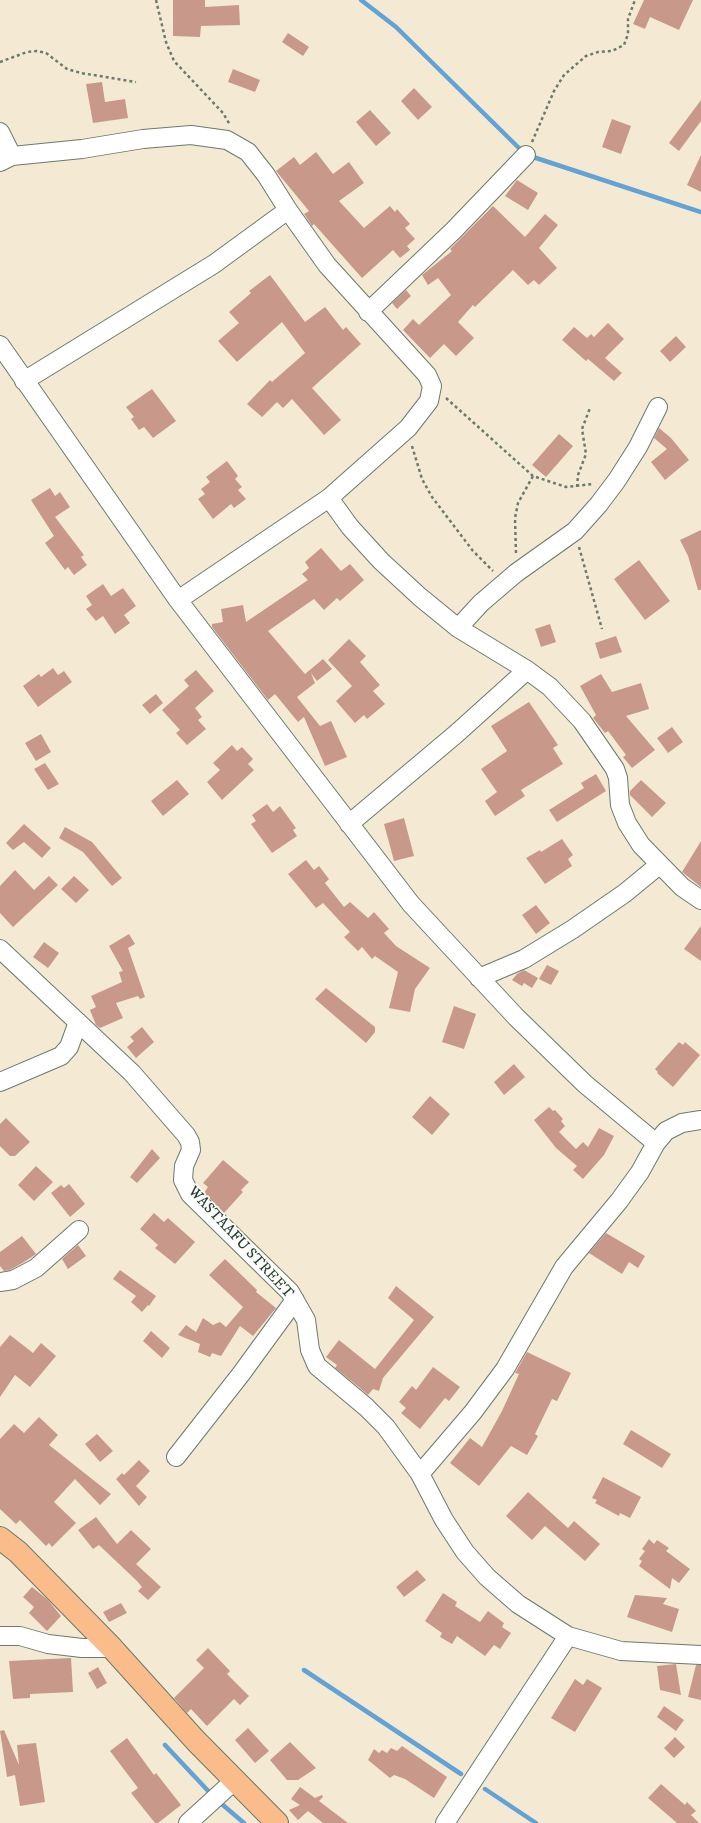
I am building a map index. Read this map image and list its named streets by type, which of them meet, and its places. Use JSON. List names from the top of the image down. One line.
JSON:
{"streets":{"street":["WASTAAFU STREET"]}}
